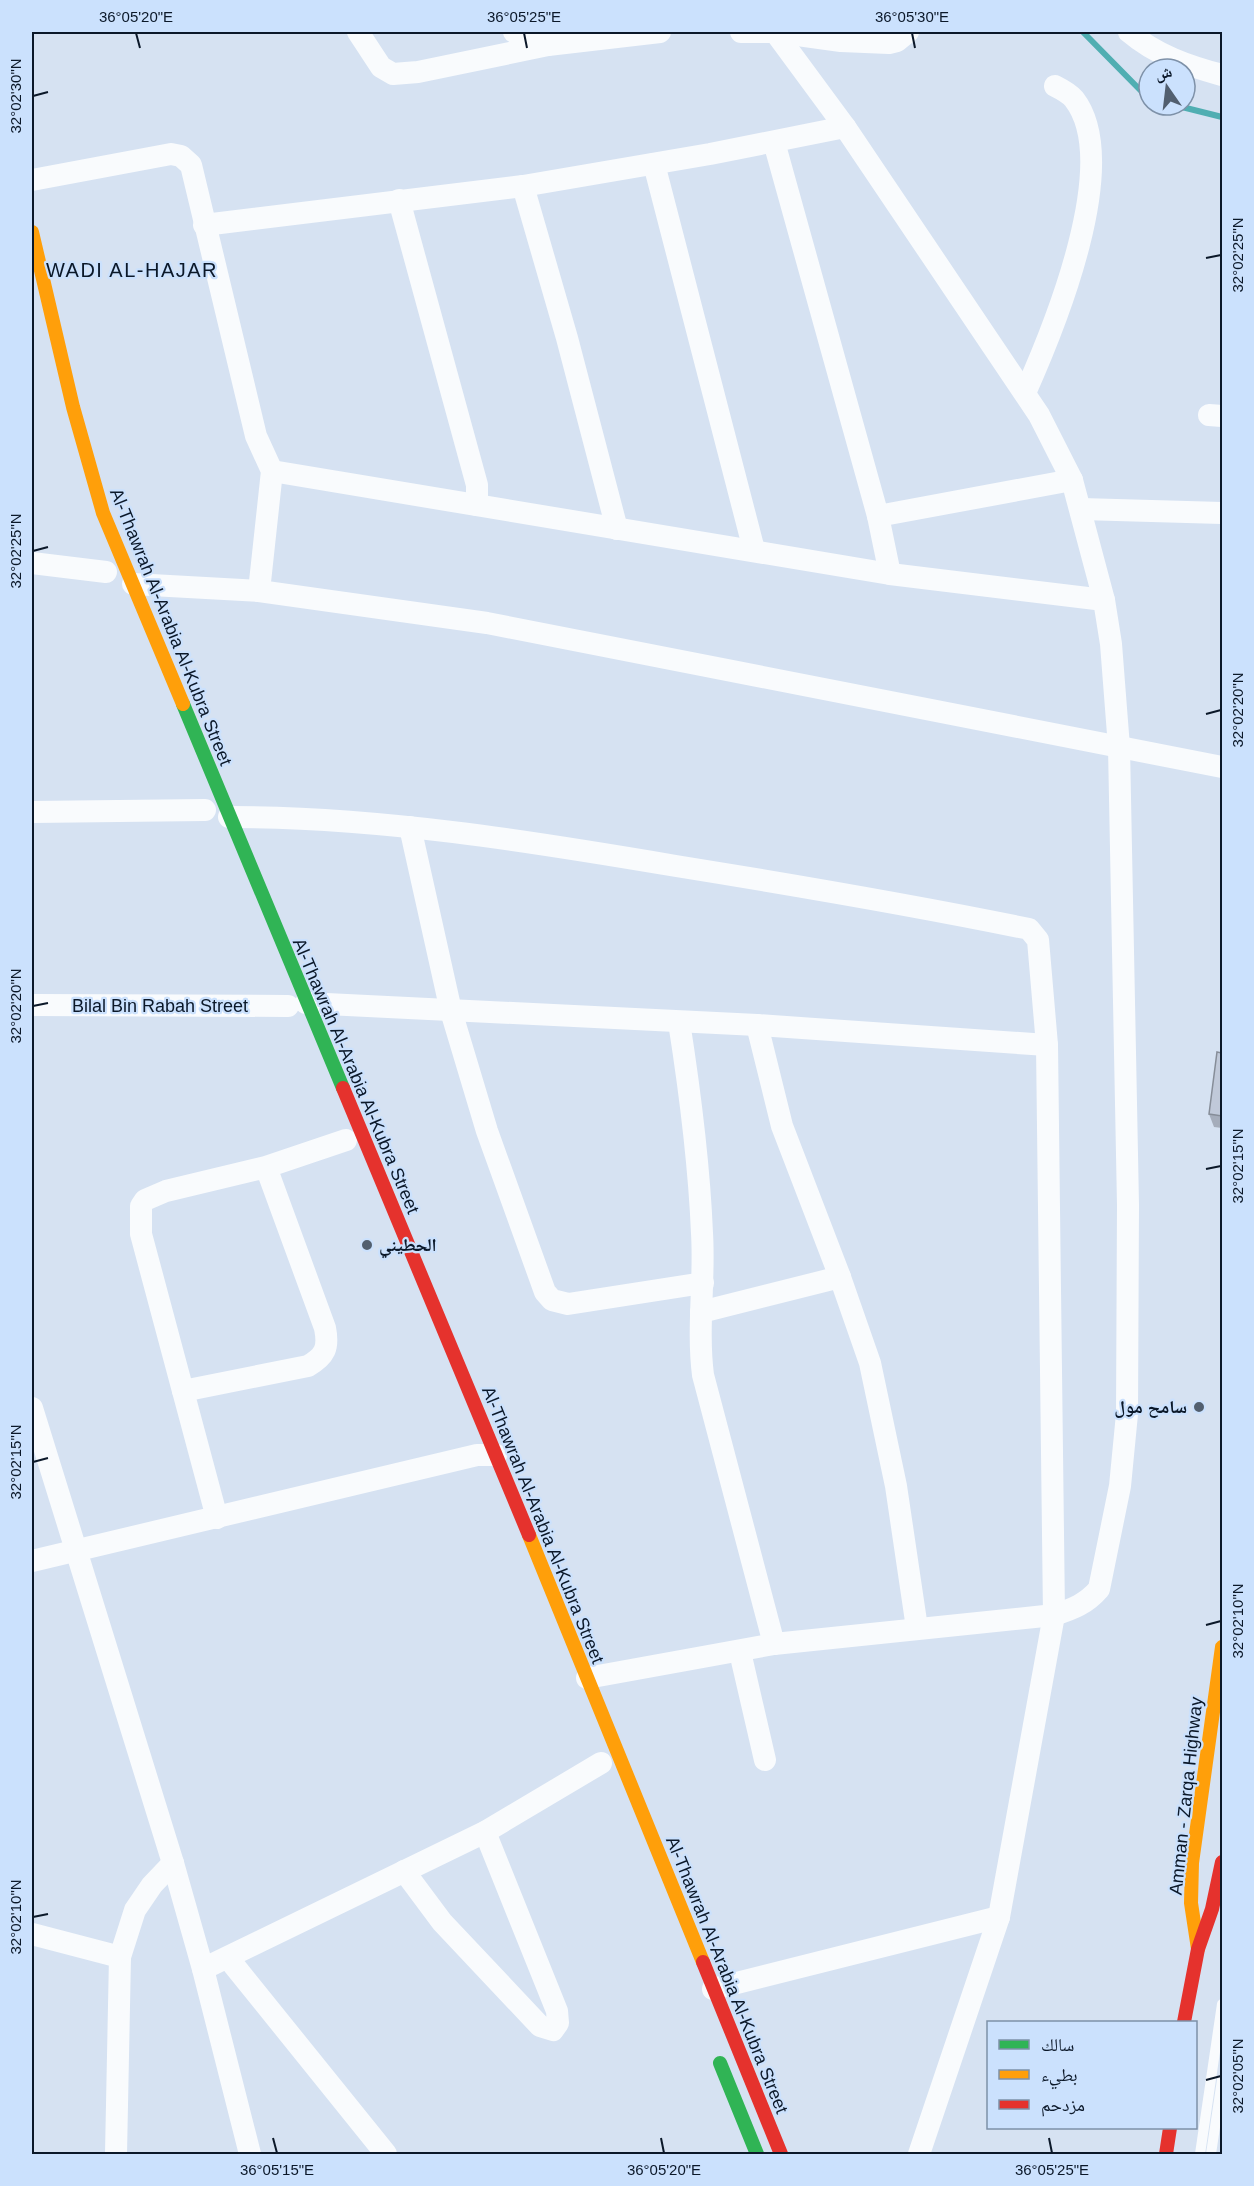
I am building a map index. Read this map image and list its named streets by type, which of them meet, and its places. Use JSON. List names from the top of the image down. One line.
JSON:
{"streets":{"main road":["Al-Thawrah Al-Arabia Al-Kubra Street","Amman - Zarqa Highway"],"street":["Bilal Bin Rabah Street"]},"crossings":[["Al-Thawrah Al-Arabia Al-Kubra Street","Bilal Bin Rabah Street"]],"districts":["WADI AL-HAJAR"],"places":["الحطيني","سامح مول"],"legend":["سالك","بطيء","مزدحم"],"north":"top","coordinates":["36°05'20\"E","36°05'25\"E","36°05'30\"E","32°02'30\"N","32°02'25\"N","32°02'20\"N","32°02'15\"N","32°02'10\"N","32°02'05\"N","36°05'15\"E"]}
